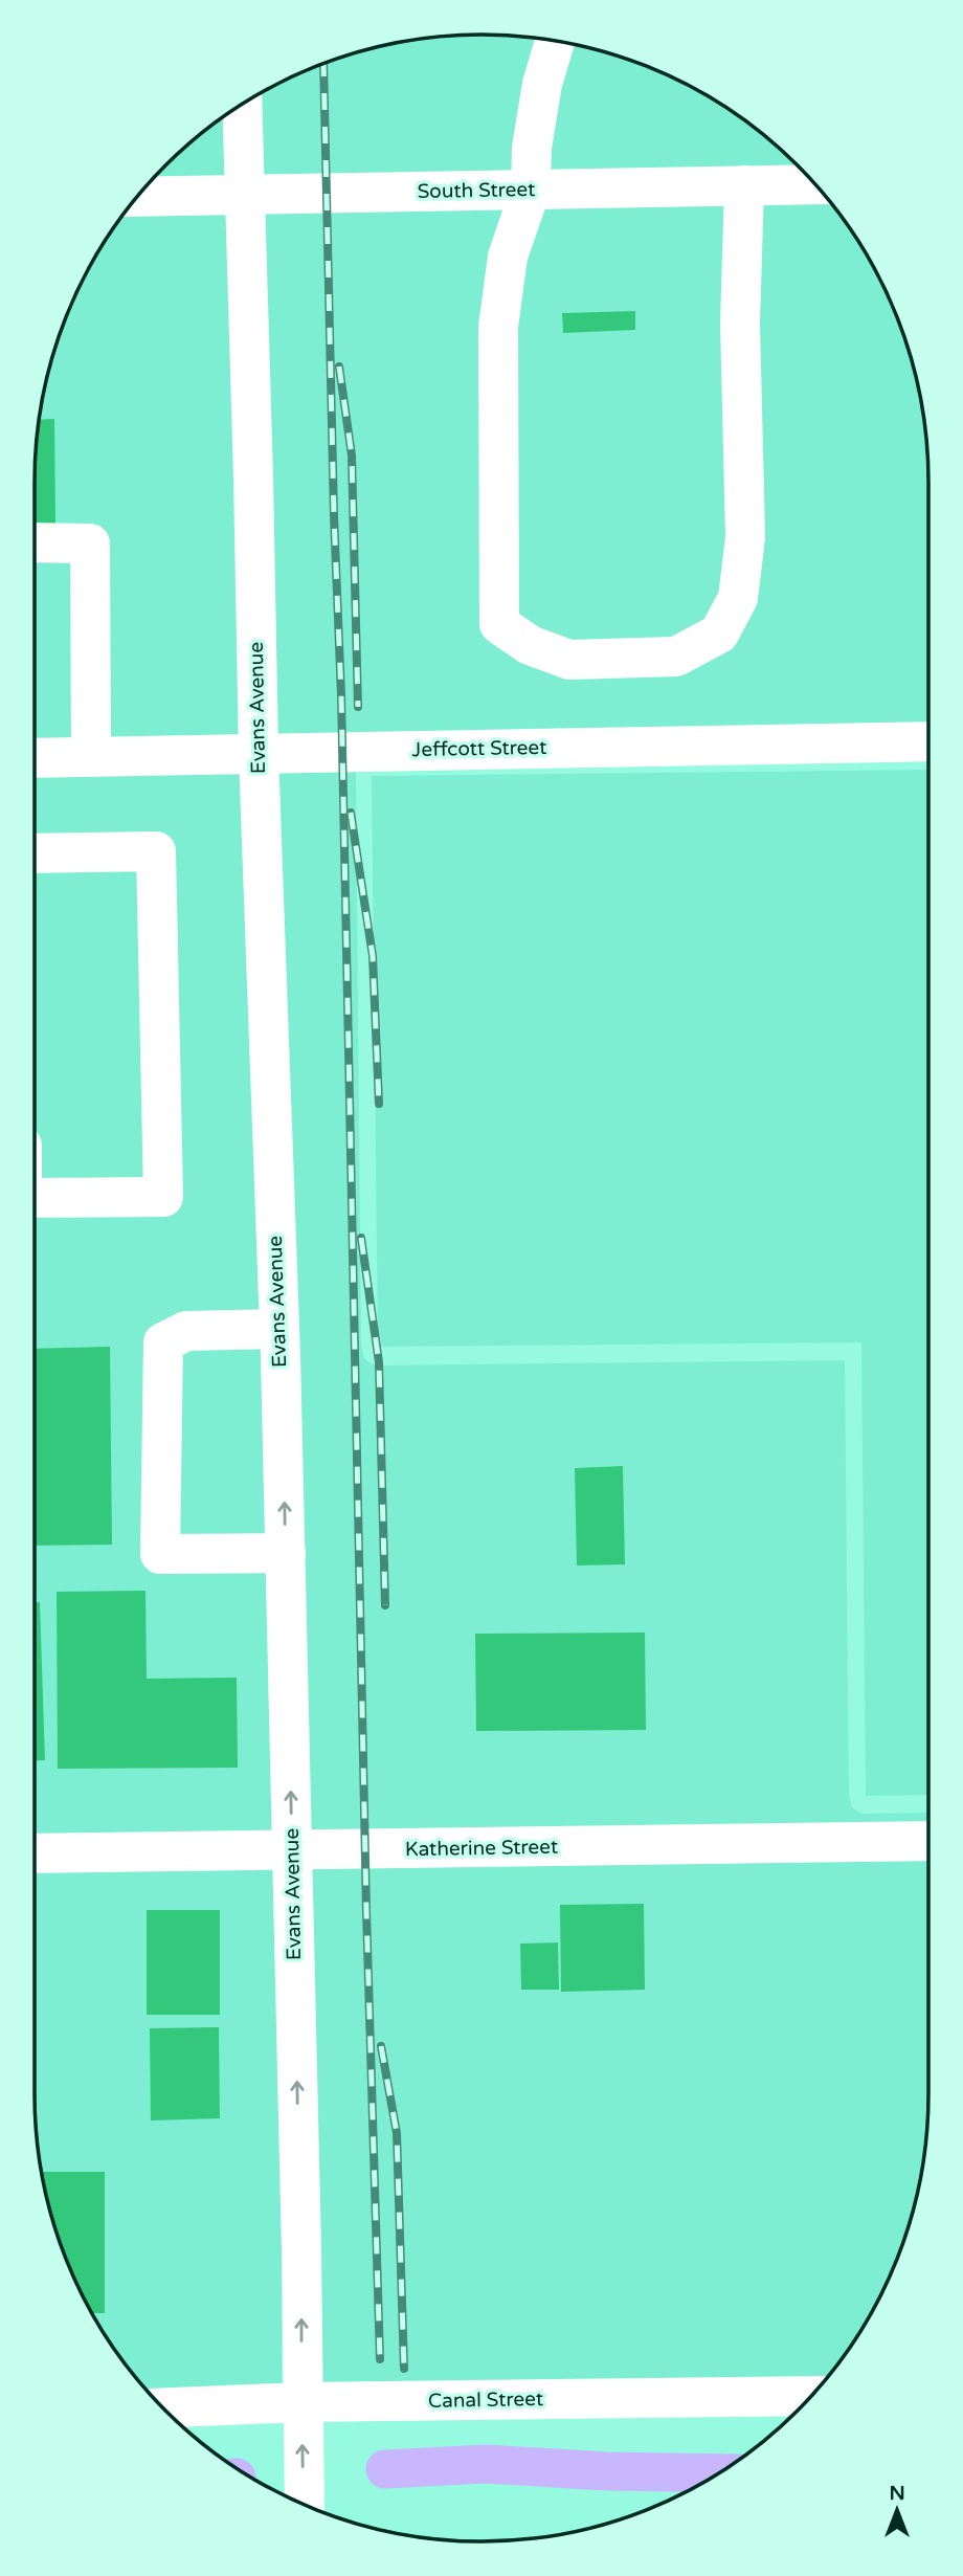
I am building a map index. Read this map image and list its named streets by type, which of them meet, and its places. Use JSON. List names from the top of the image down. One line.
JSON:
{"streets":{"street":["South Street","Evans Avenue","Jeffcott Street","Katherine Street","Canal Street"]},"crossings":[["South Street","Evans Avenue"],["Evans Avenue","Jeffcott Street"],["Evans Avenue","Katherine Street"],["Evans Avenue","Canal Street"]],"one_way":["Evans Avenue"],"north":"top"}
